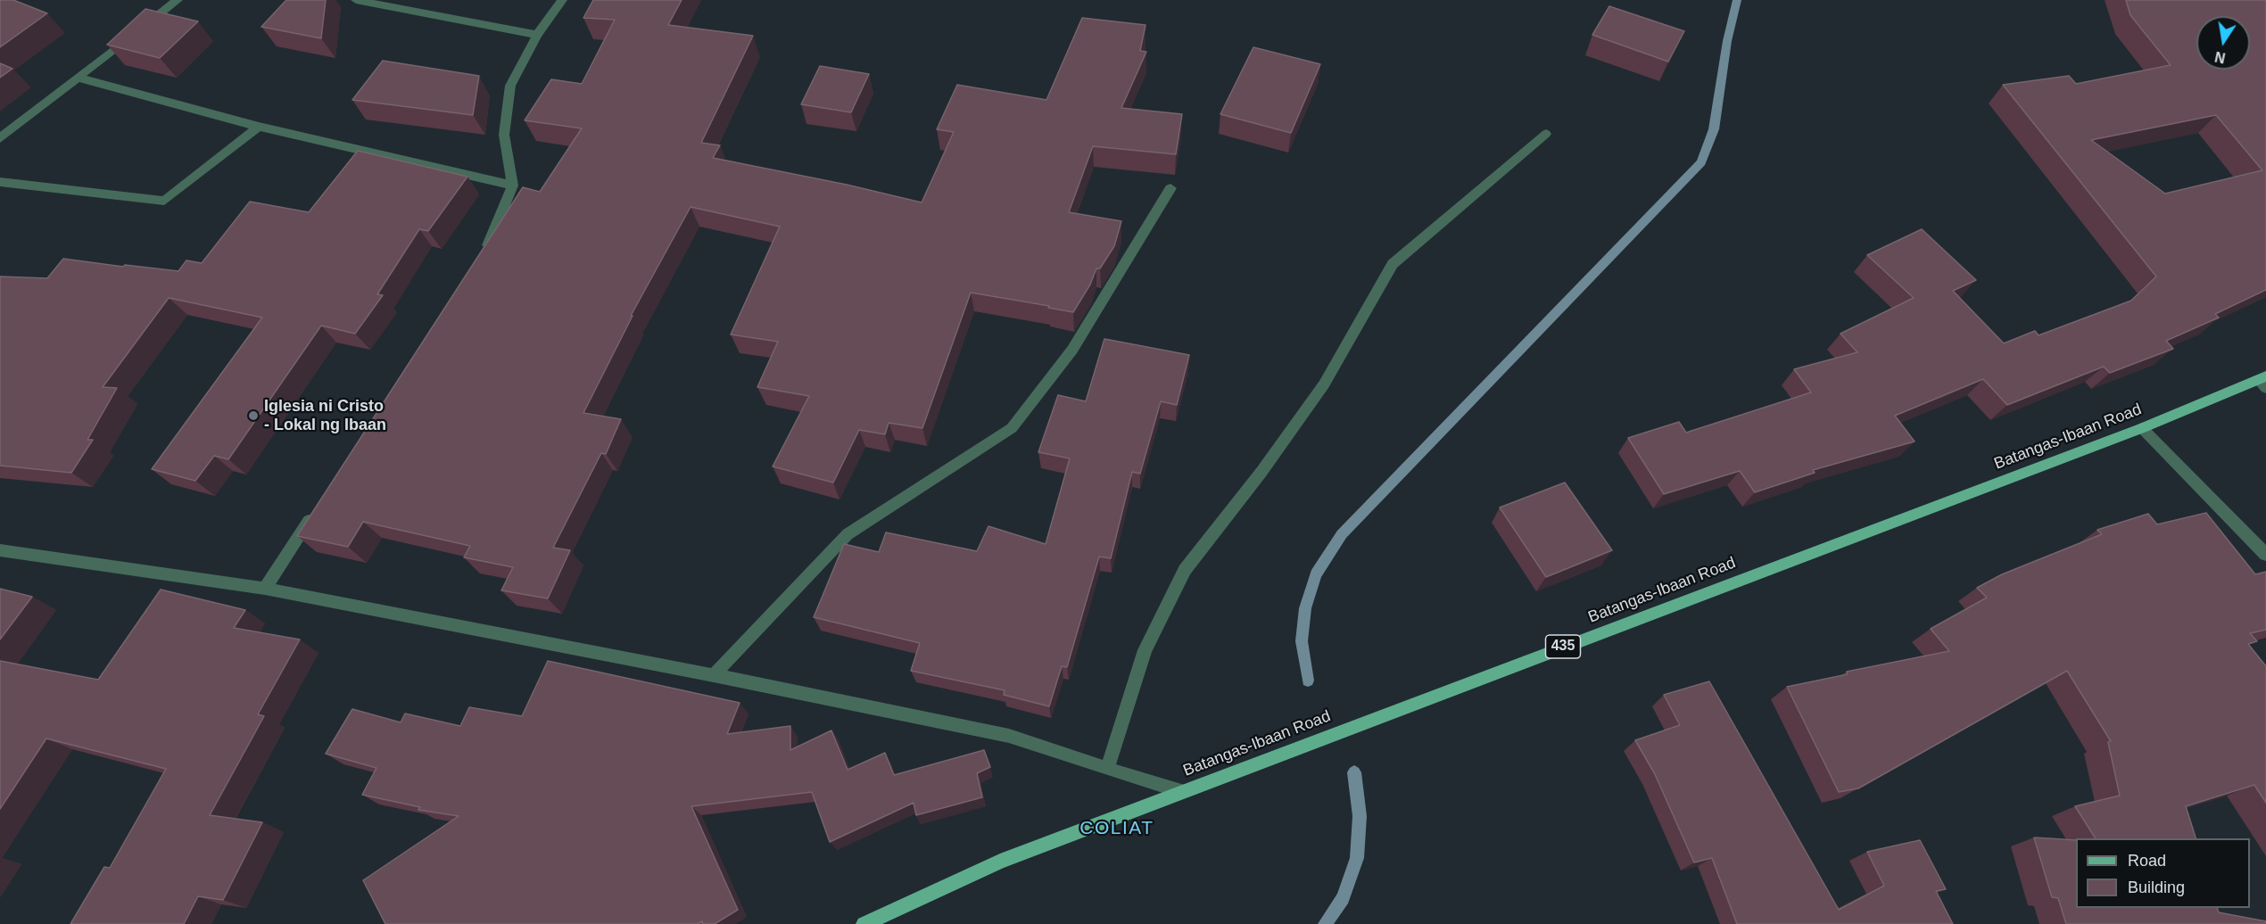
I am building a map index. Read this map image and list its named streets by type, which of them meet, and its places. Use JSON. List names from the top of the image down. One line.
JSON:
{"streets":{"main road":["Batangas-Ibaan Road","435"]},"districts":["COLIAT"],"places":["Iglesia ni Cristo - Lokal ng Ibaan"],"legend":["Road","Building"],"north":"bottom"}
